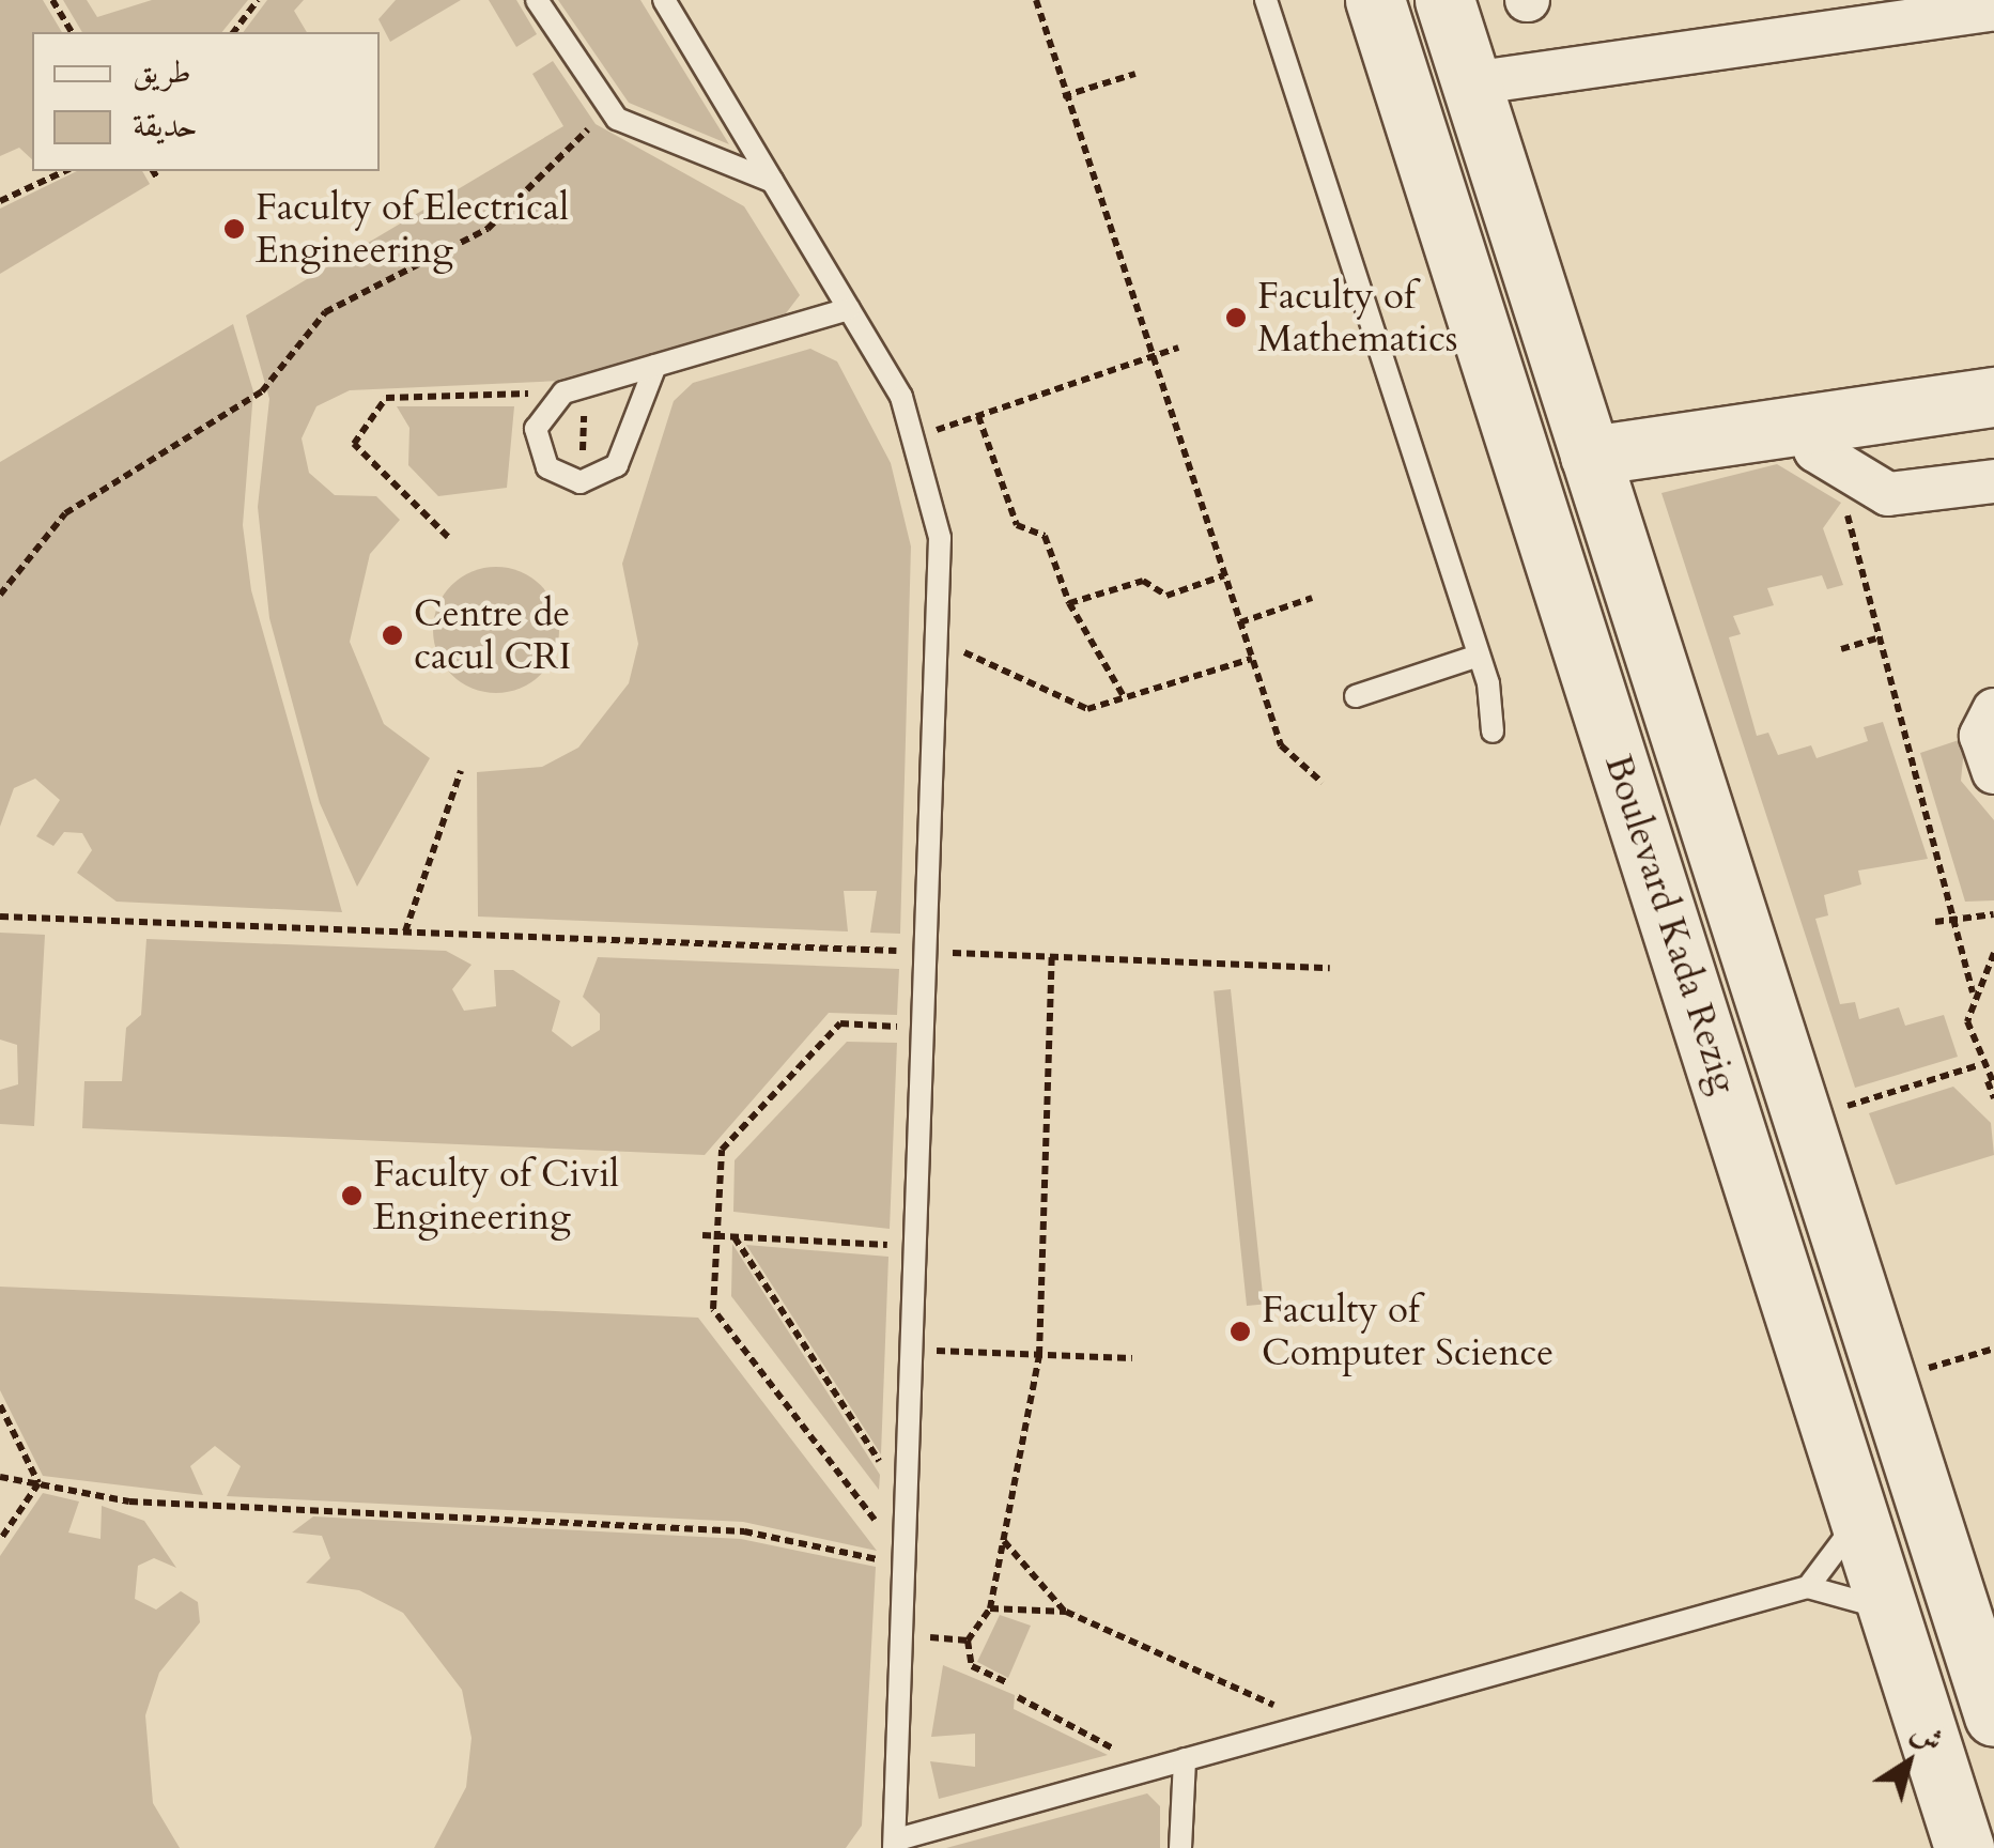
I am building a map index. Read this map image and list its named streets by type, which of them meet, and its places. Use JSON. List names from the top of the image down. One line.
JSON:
{"streets":{"main road":["Boulevard Kada Rezig"]},"places":["Faculty of Electrical Engineering","Faculty of Mathematics","Centre de cacul CRI","Faculty of Civil Engineering","Faculty of Computer Science"],"legend":["طريق","حديقة"],"north":"top right"}
